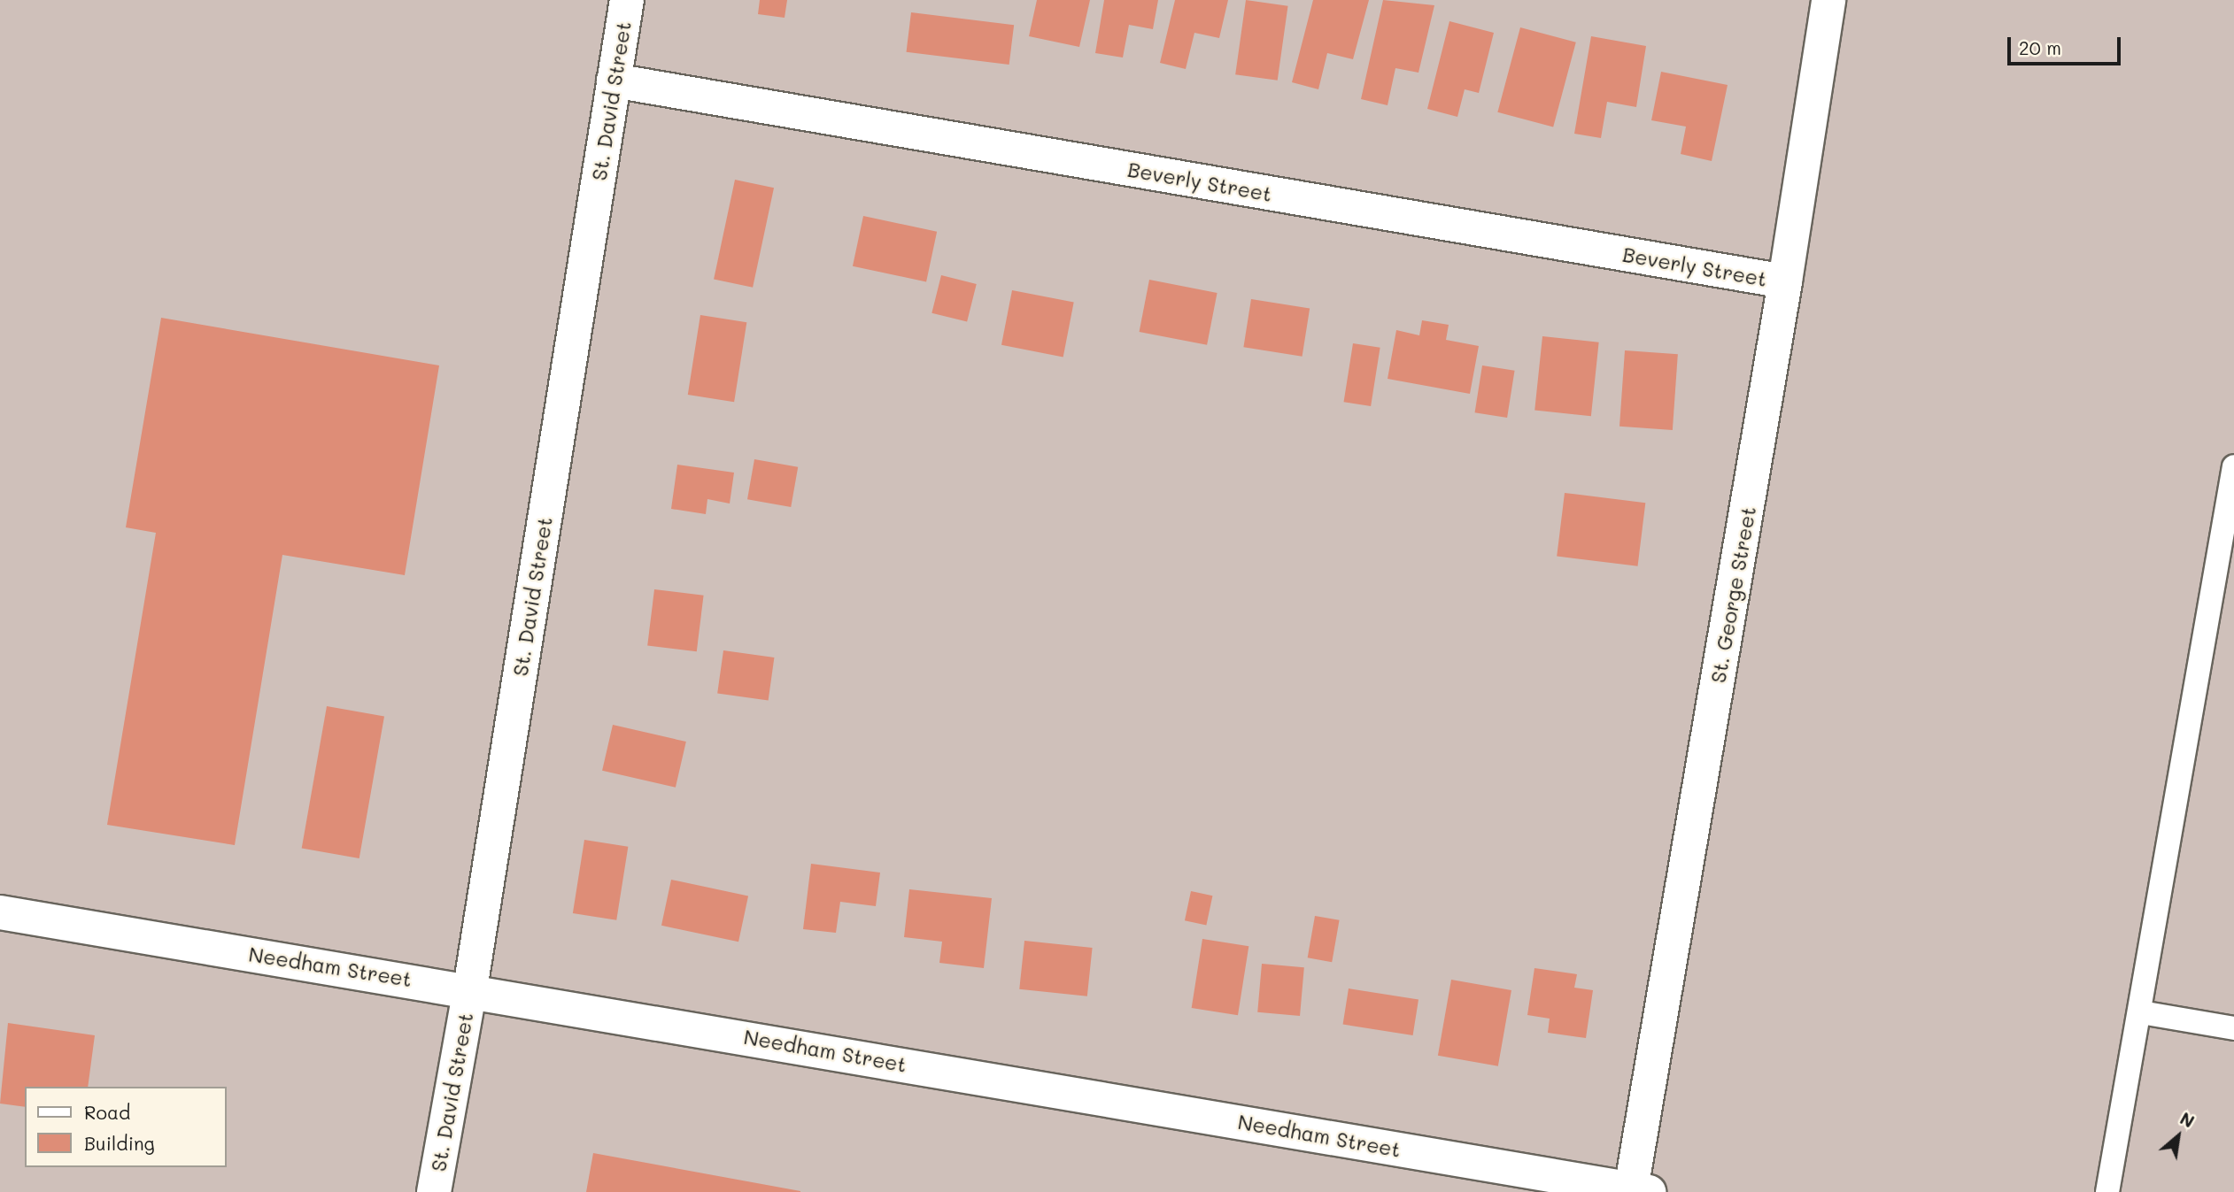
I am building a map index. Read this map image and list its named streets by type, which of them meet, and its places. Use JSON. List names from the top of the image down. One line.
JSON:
{"streets":{"street":["St. David Street","Beverly Street","St. George Street","Needham Street"]},"crossings":[["St. David Street","Beverly Street"],["St. David Street","Needham Street"],["Beverly Street","St. George Street"],["St. George Street","Needham Street"]],"legend":["Road","Building"],"scale_bar":"20 m","north":"top right"}
